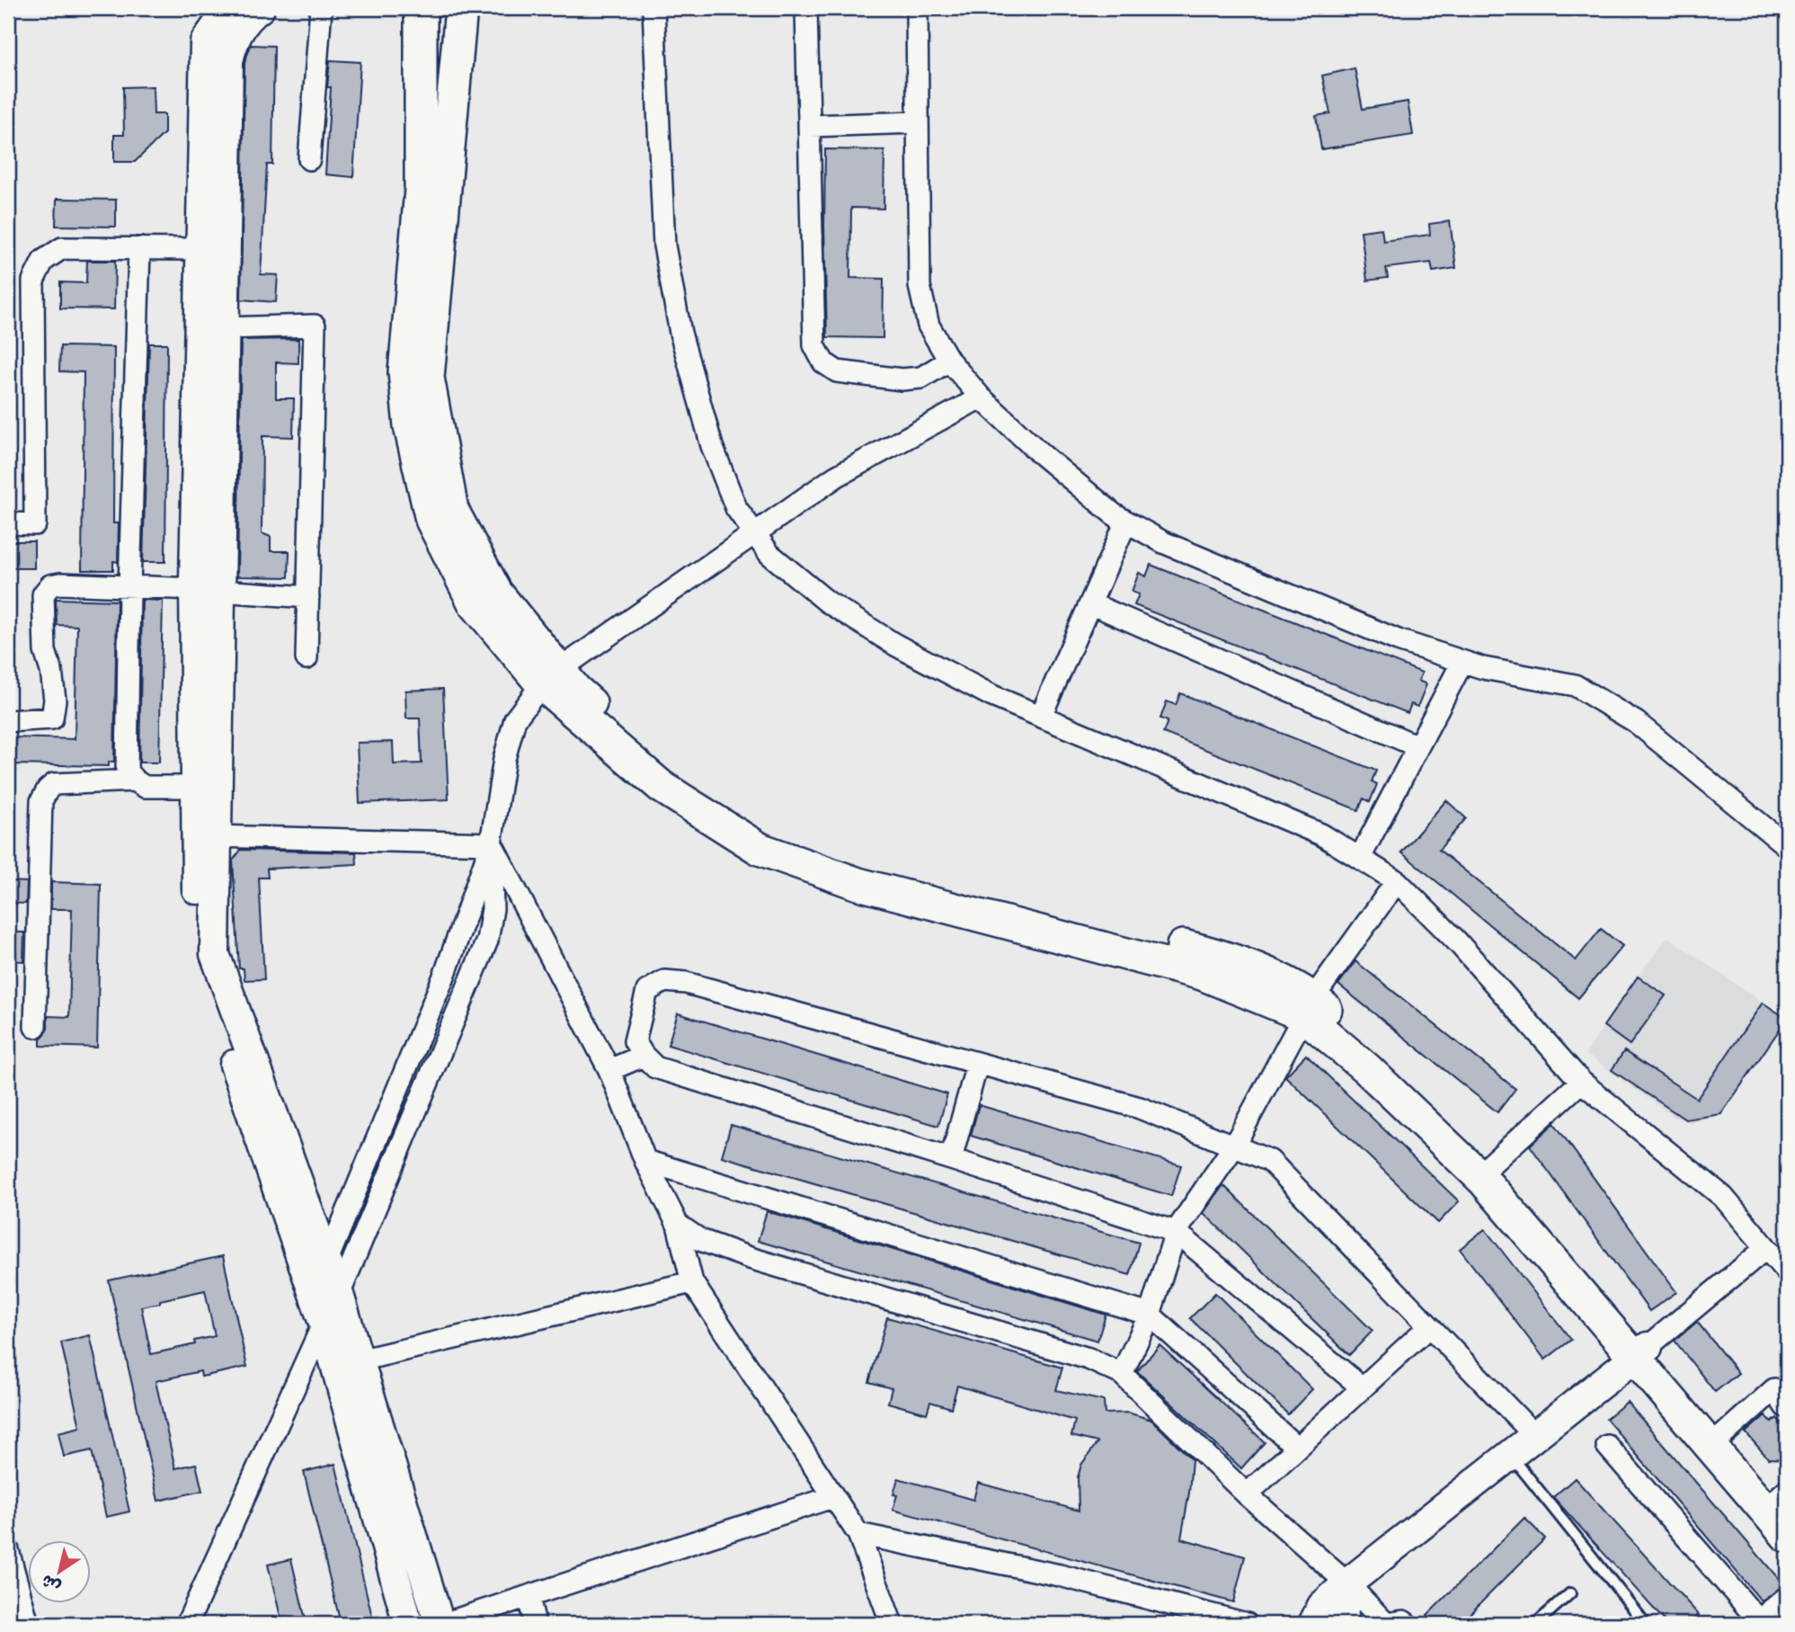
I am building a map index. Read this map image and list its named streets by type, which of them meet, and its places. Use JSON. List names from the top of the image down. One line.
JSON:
{"north":"bottom left"}
